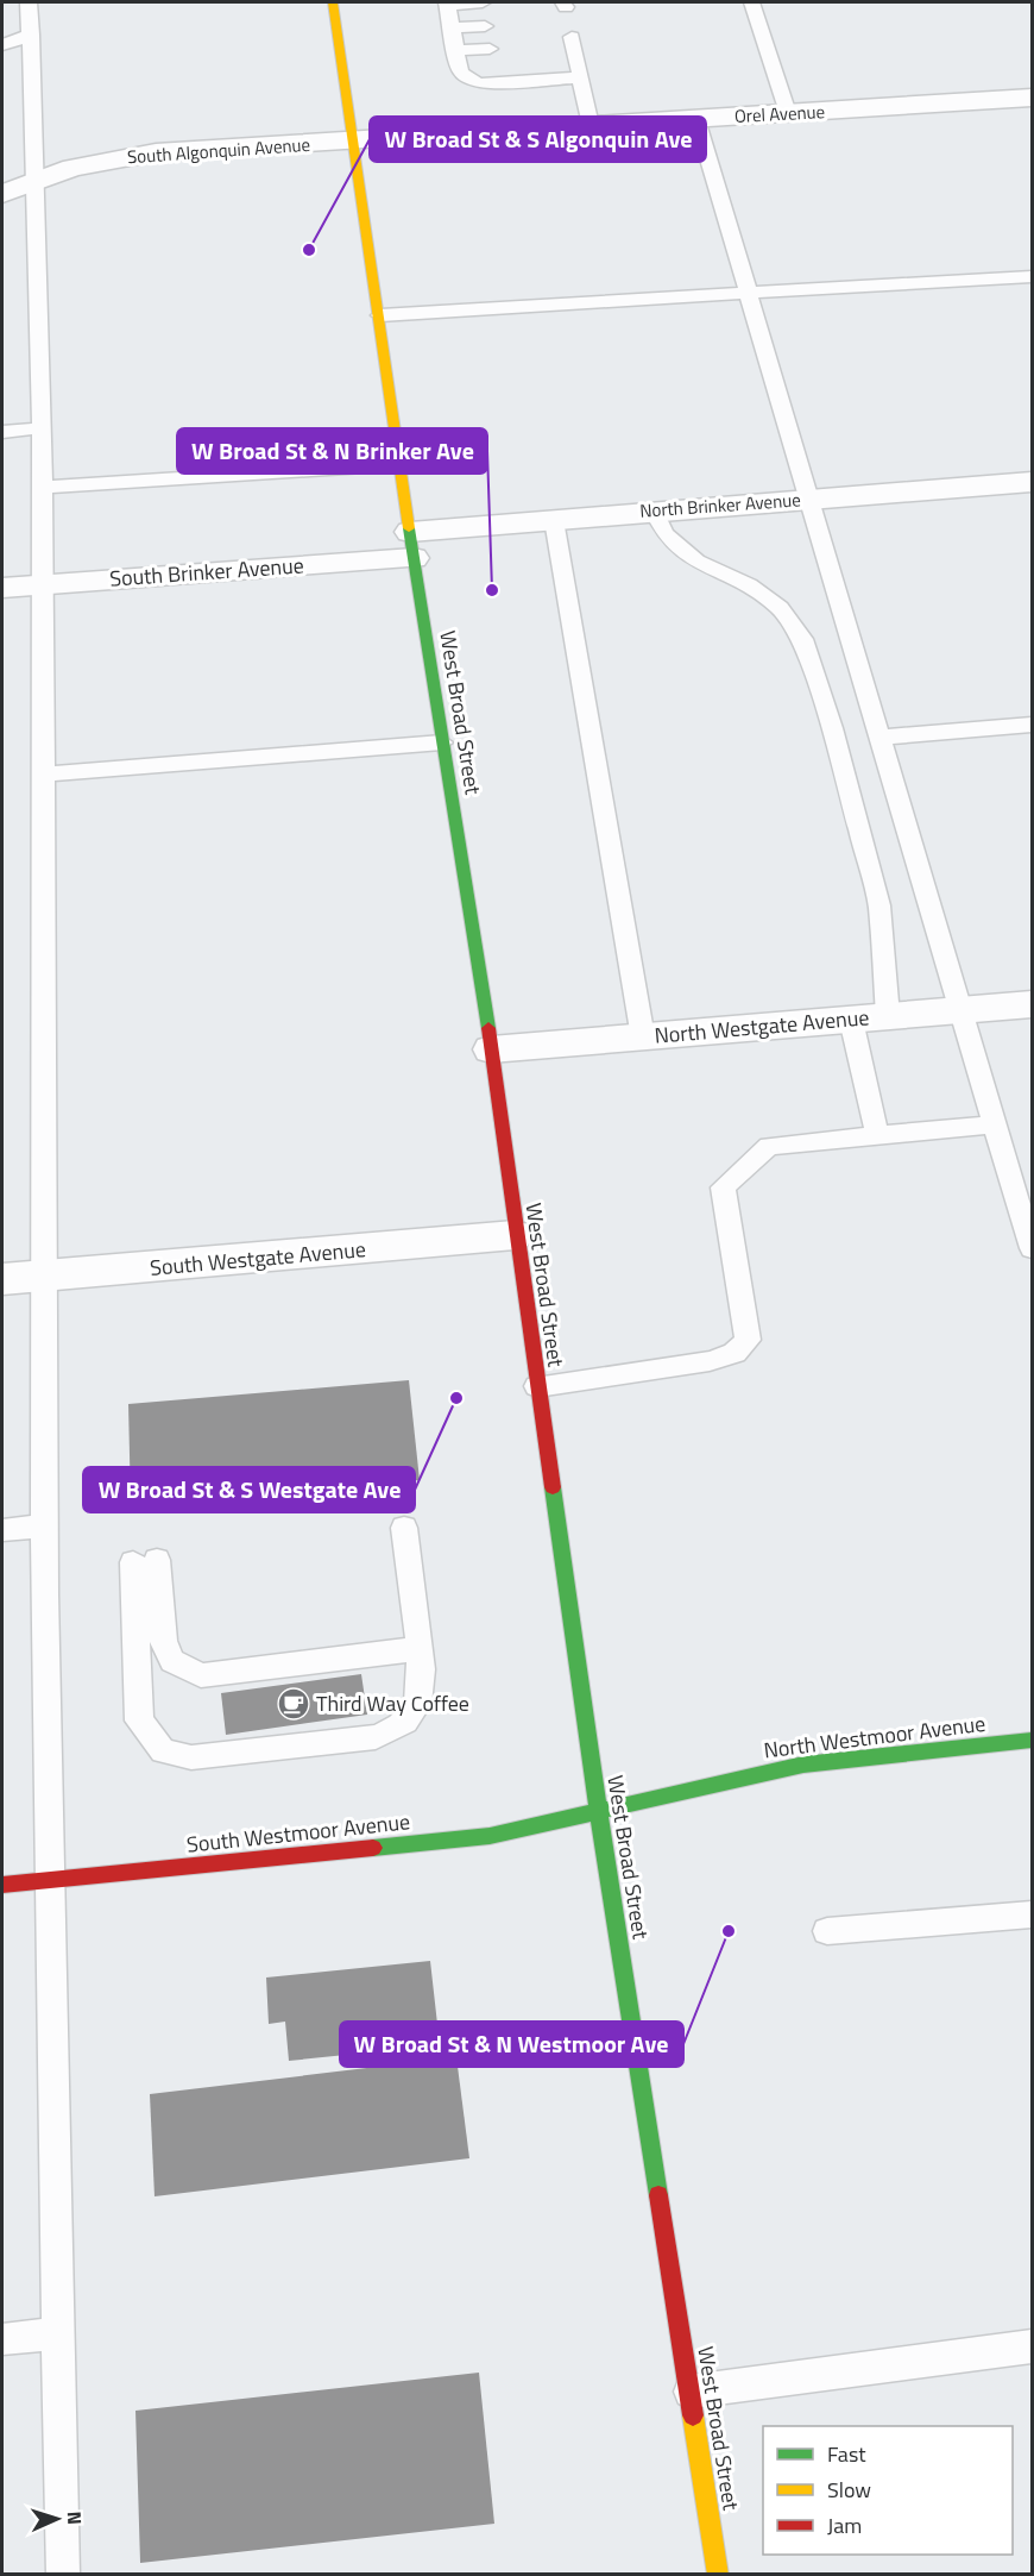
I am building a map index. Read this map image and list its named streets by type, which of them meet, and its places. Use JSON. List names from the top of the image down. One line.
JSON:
{"streets":{"main road":["West Broad Street","North Westmoor Avenue","South Westmoor Avenue"],"street":["Orel Avenue","South Algonquin Avenue","North Brinker Avenue","South Brinker Avenue","North Westgate Avenue","South Westgate Avenue"]},"crossings":[["Orel Avenue","South Algonquin Avenue"],["Orel Avenue","West Broad Street"],["South Algonquin Avenue","West Broad Street"],["North Brinker Avenue","South Brinker Avenue"],["North Brinker Avenue","West Broad Street"],["South Brinker Avenue","West Broad Street"],["West Broad Street","North Westgate Avenue"],["West Broad Street","South Westgate Avenue"],["West Broad Street","North Westmoor Avenue"],["West Broad Street","South Westmoor Avenue"],["North Westmoor Avenue","South Westmoor Avenue"]],"places":{"other":["W Broad St & S Algonquin Ave","W Broad St & N Brinker Ave","W Broad St & S Westgate Ave","W Broad St & N Westmoor Ave"],"cafe":["Third Way Coffee"]},"legend":["Fast","Slow","Jam"],"north":"right"}
